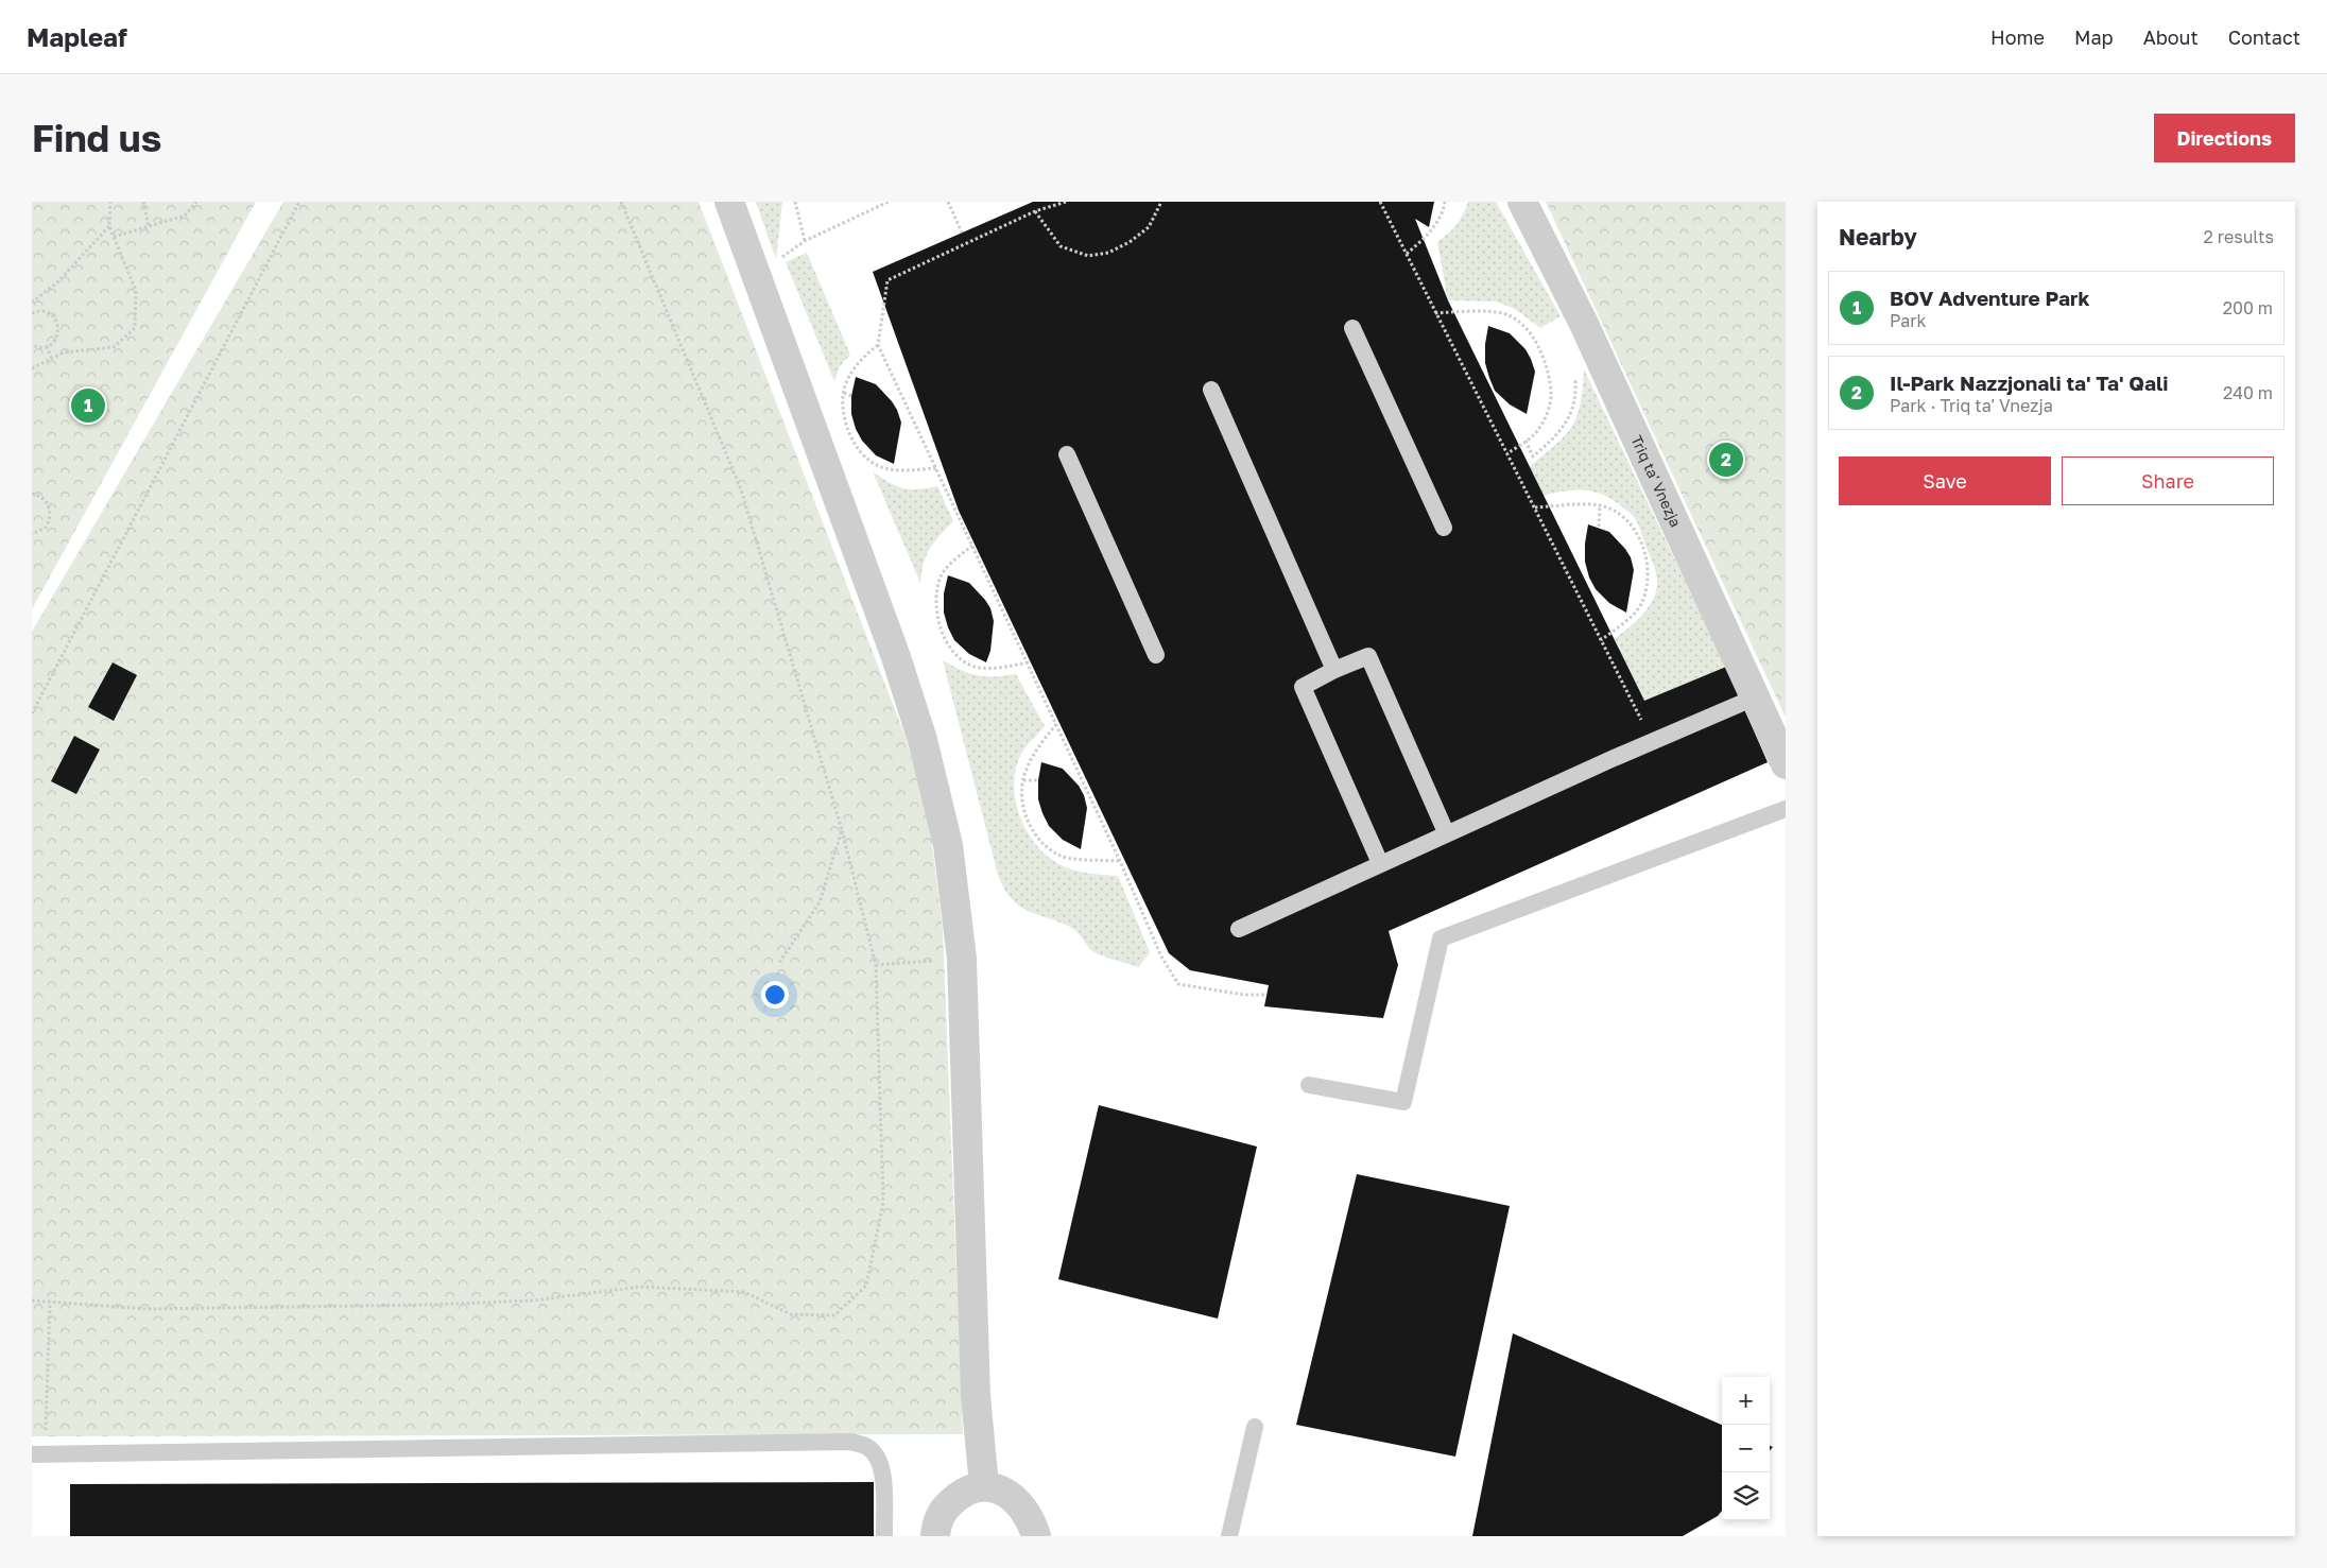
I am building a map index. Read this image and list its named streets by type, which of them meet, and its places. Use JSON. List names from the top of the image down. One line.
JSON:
{"streets":{"street":["Triq ta' Vnezja"]},"page":{"header":"Mapleaf","nav":["Home","Map","About","Contact"],"buttons":["Directions",["Save","Share"]],"title":"Find us","heading":["Nearby","2 results"],"list":[{"mark":"1","name":"BOV Adventure Park","note":"Park","value":"200 m"},{"mark":"2","name":"Il-Park Nazzjonali ta' Ta' Qali","note":"Park · Triq ta' Vnezja","value":"240 m"}],"pins":["1","2"],"map_buttons":["+","−"]}}
